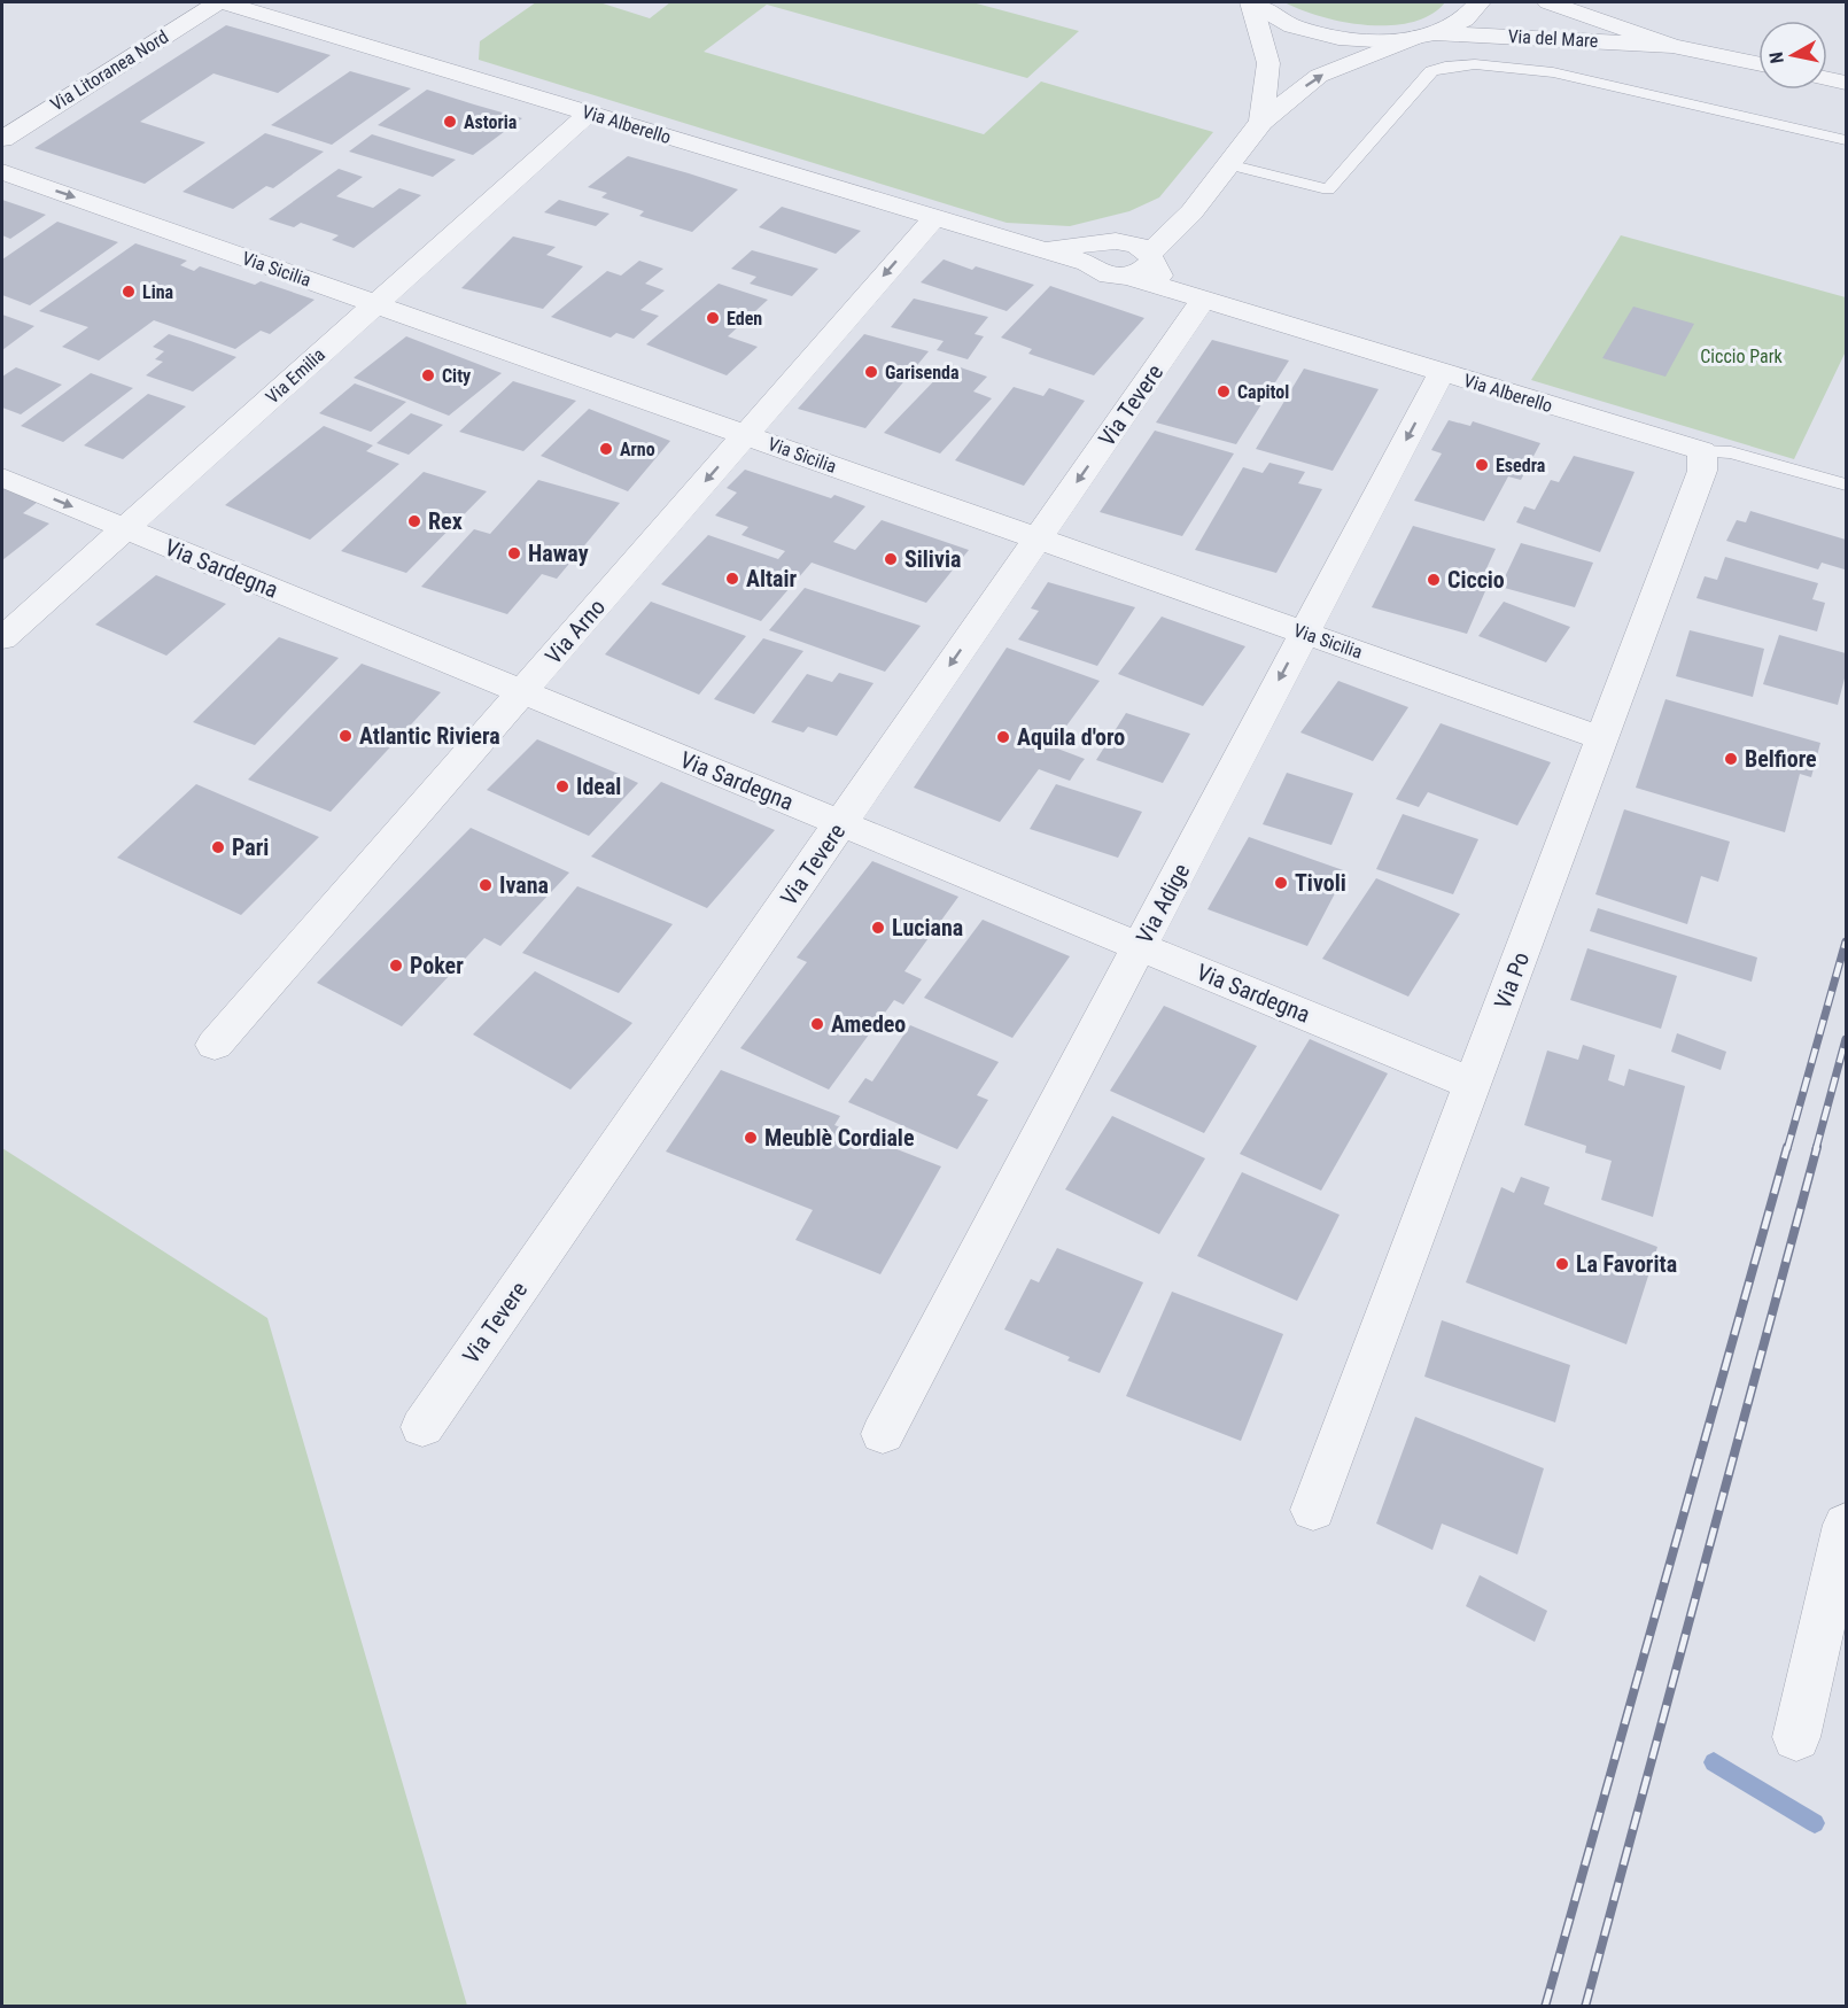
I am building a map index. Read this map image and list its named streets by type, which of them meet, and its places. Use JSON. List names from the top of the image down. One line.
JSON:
{"streets":{"street":["Via del Mare","Via Litoranea Nord","Via Alberello","Via Sicilia","Via Emilia","Via Tevere","Via Sardegna","Via Arno","Via Adige","Via Po"]},"crossings":[["Via Litoranea Nord","Via Alberello"],["Via Alberello","Via Emilia"],["Via Alberello","Via Tevere"],["Via Alberello","Via Arno"],["Via Alberello","Via Adige"],["Via Alberello","Via Po"],["Via Sicilia","Via Emilia"],["Via Sicilia","Via Tevere"],["Via Sicilia","Via Arno"],["Via Sicilia","Via Adige"],["Via Sicilia","Via Po"],["Via Emilia","Via Sardegna"],["Via Tevere","Via Sardegna"],["Via Sardegna","Via Arno"],["Via Sardegna","Via Adige"],["Via Sardegna","Via Po"]],"one_way":["Via Tevere","Via Arno","Via Adige"],"parks":["Ciccio Park"],"places":["Astoria","Lina","Eden","Garisenda","City","Capitol","Arno","Esedra","Rex","Haway","Silivia","Altair","Ciccio","Atlantic Riviera","Aquila d'oro","Belfiore","Ideal","Pari","Tivoli","Ivana","Luciana","Poker","Amedeo","Meublè Cordiale","La Favorita"],"north":"left"}
